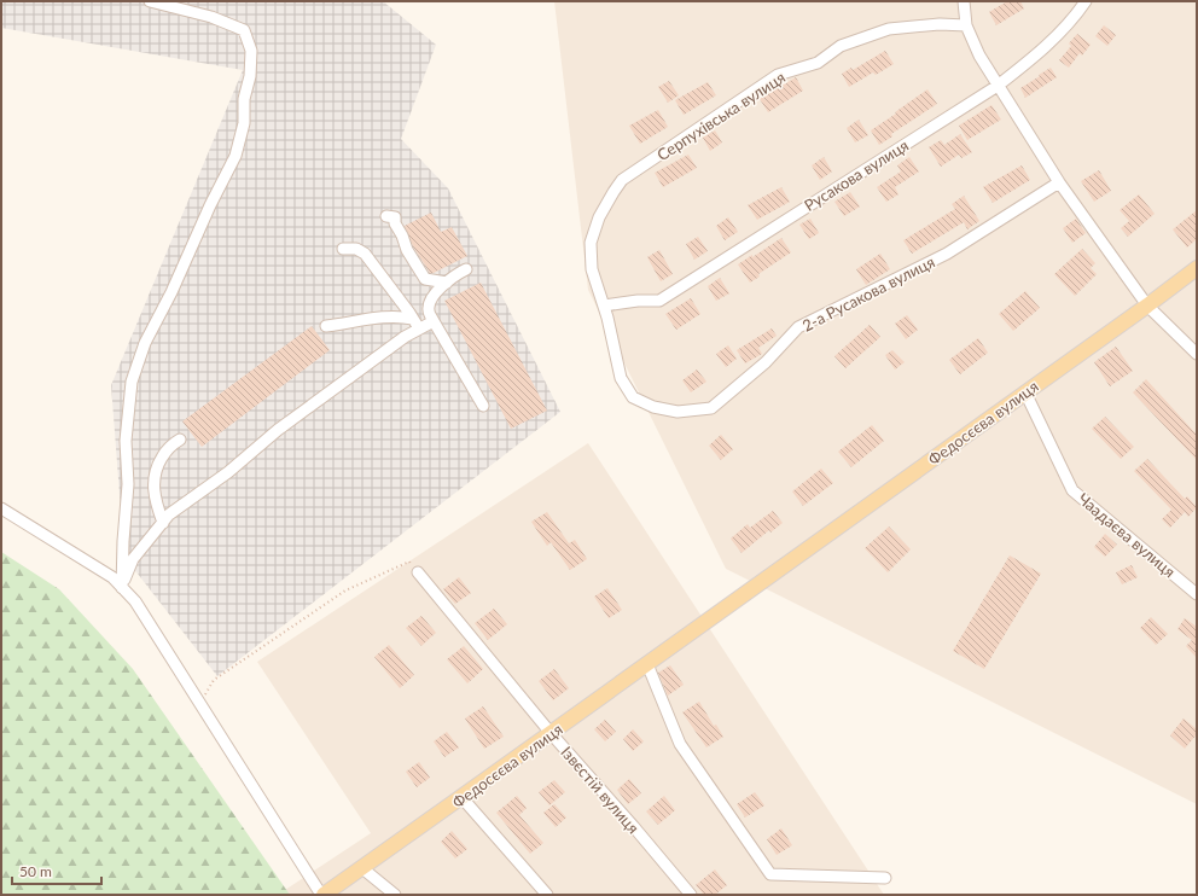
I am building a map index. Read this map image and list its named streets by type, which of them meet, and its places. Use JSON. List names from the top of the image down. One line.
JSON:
{"streets":{"main road":["Федосєєва вулиця"],"street":["Серпухівська вулиця","Русакова вулиця","2-а Русакова вулиця","Чаадаєва вулиця","Ізвєстій вулиця"]},"crossings":[["Серпухівська вулиця","2-а Русакова вулиця"],["Русакова вулиця","2-а Русакова вулиця"],["Федосєєва вулиця","Чаадаєва вулиця"],["Федосєєва вулиця","Ізвєстій вулиця"]],"scale_bar":"50 m"}
